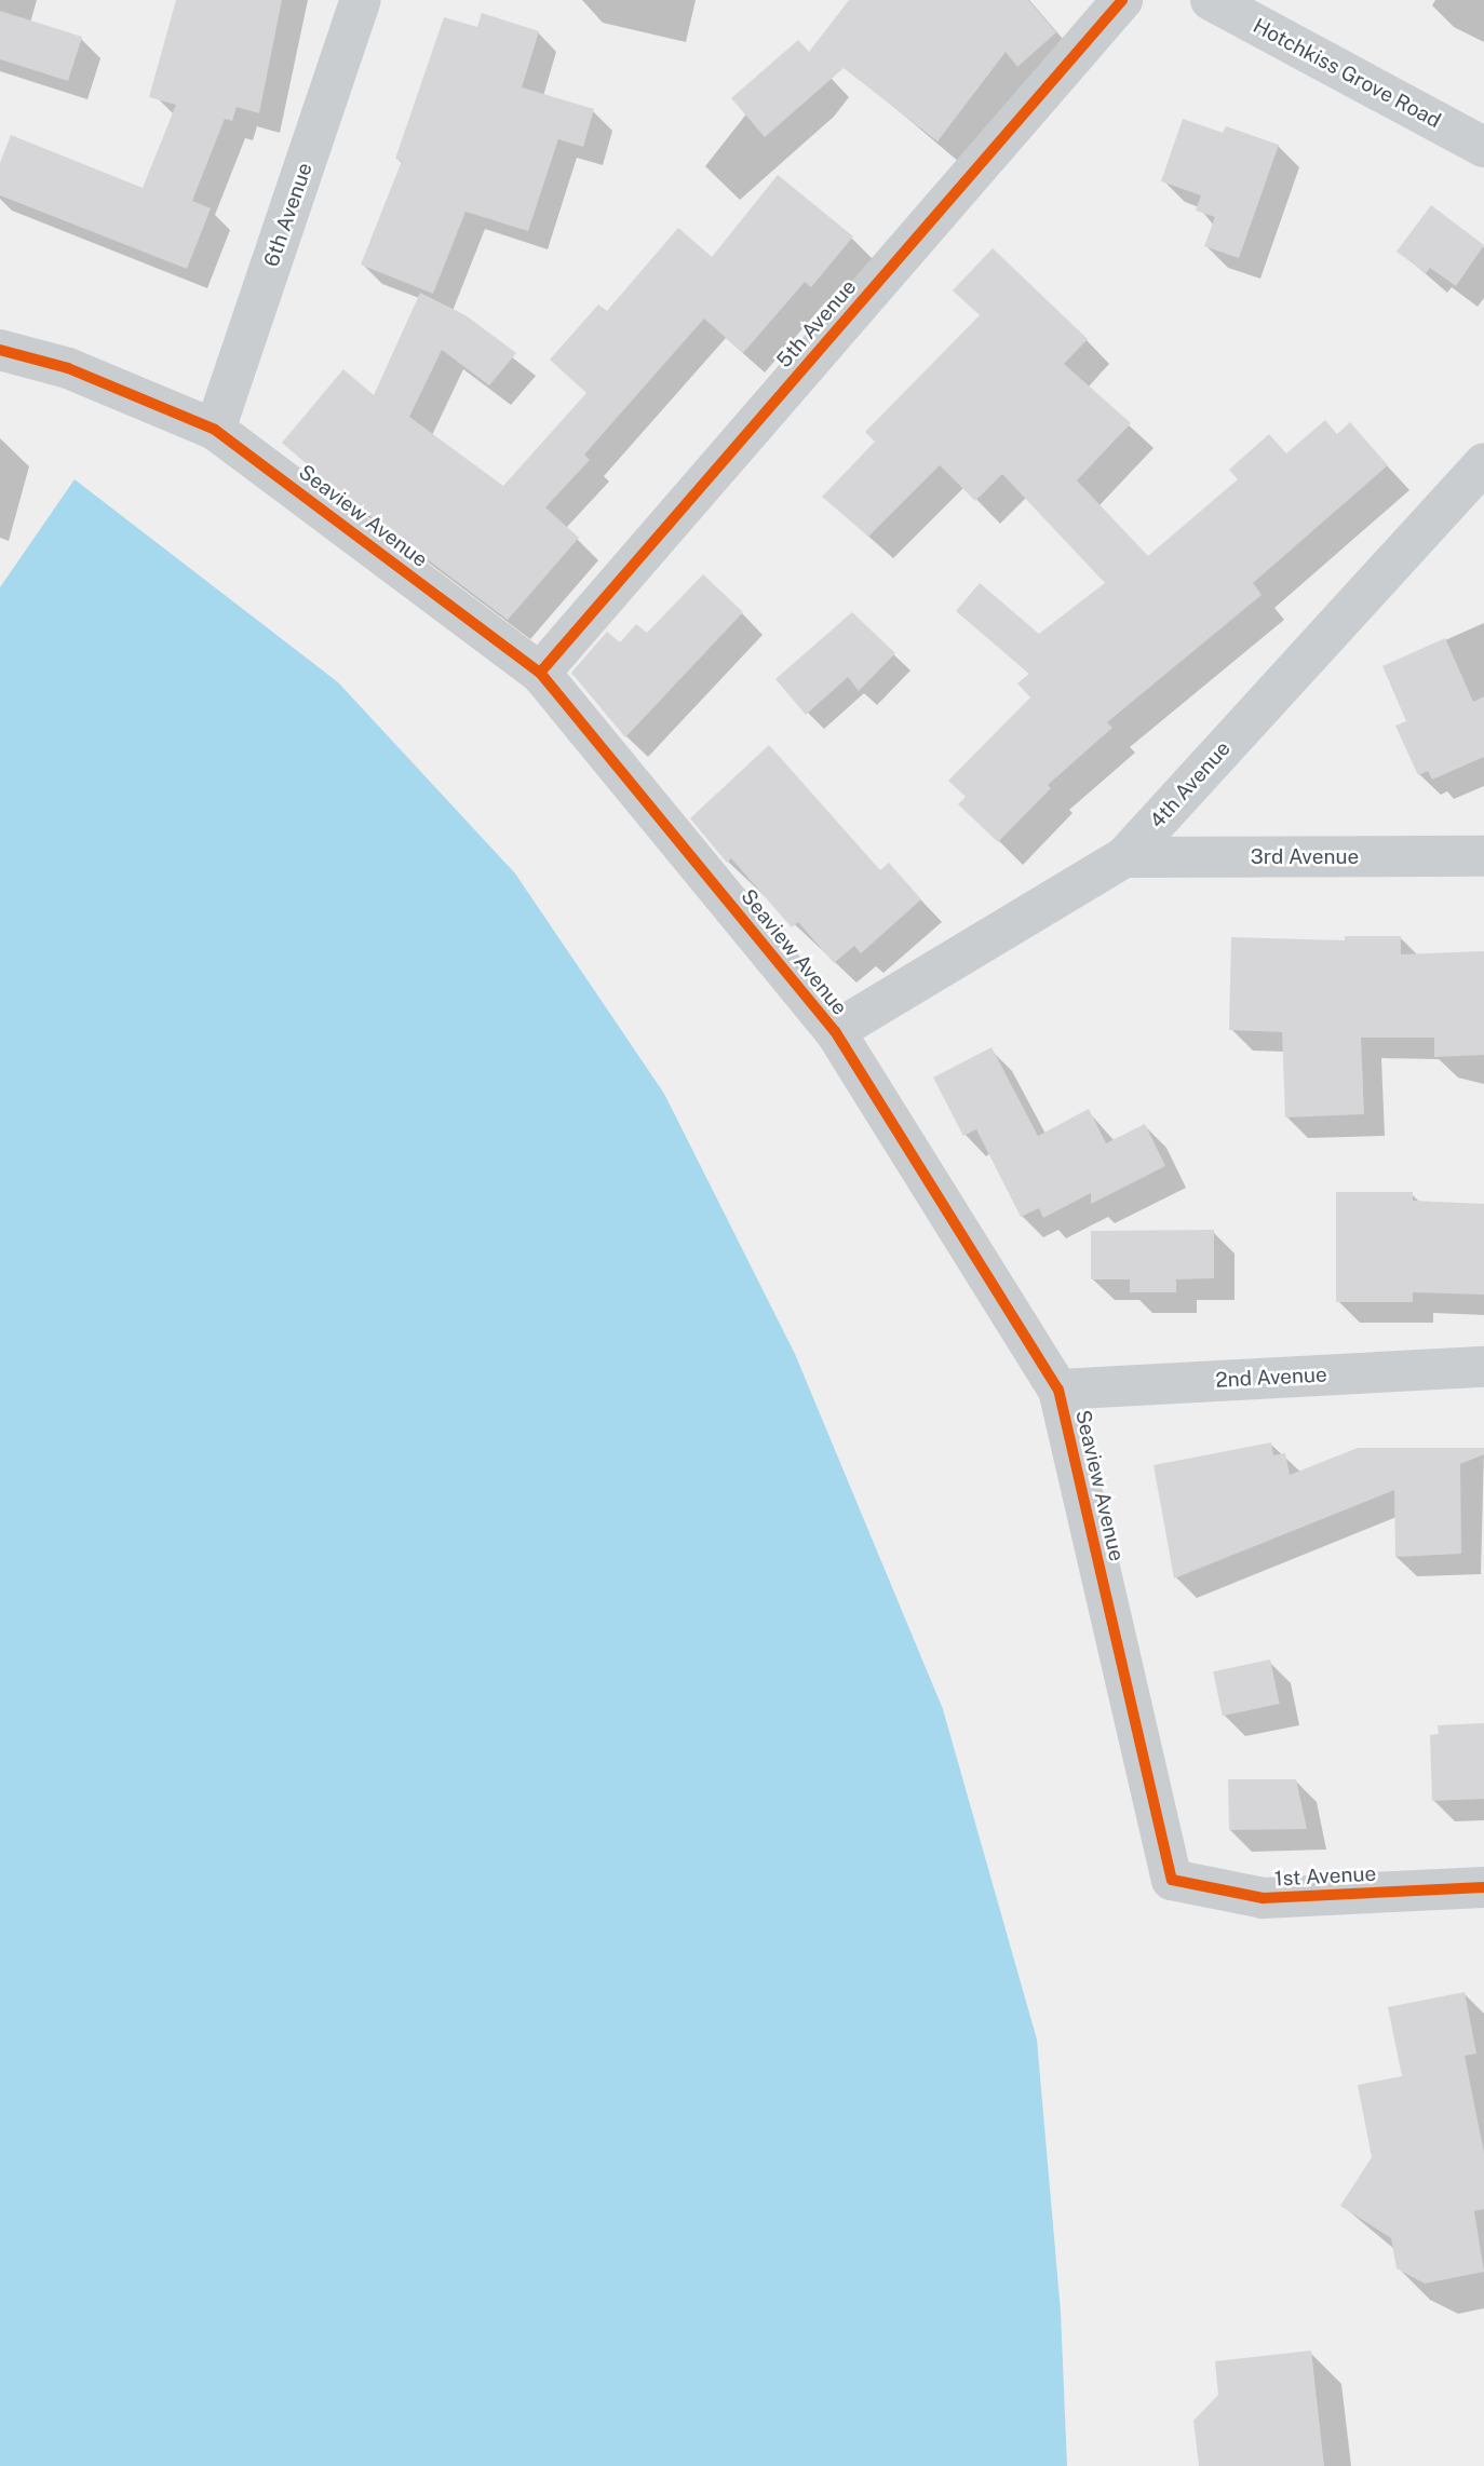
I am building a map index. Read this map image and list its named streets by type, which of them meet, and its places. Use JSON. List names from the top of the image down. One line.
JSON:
{"streets":{"main road":["Hotchkiss Grove Road"],"street":["6th Avenue","5th Avenue","Seaview Avenue","4th Avenue","3rd Avenue","2nd Avenue","1st Avenue"]},"crossings":[["6th Avenue","Seaview Avenue"],["5th Avenue","Seaview Avenue"],["Seaview Avenue","4th Avenue"],["Seaview Avenue","2nd Avenue"],["Seaview Avenue","1st Avenue"],["4th Avenue","3rd Avenue"]]}
